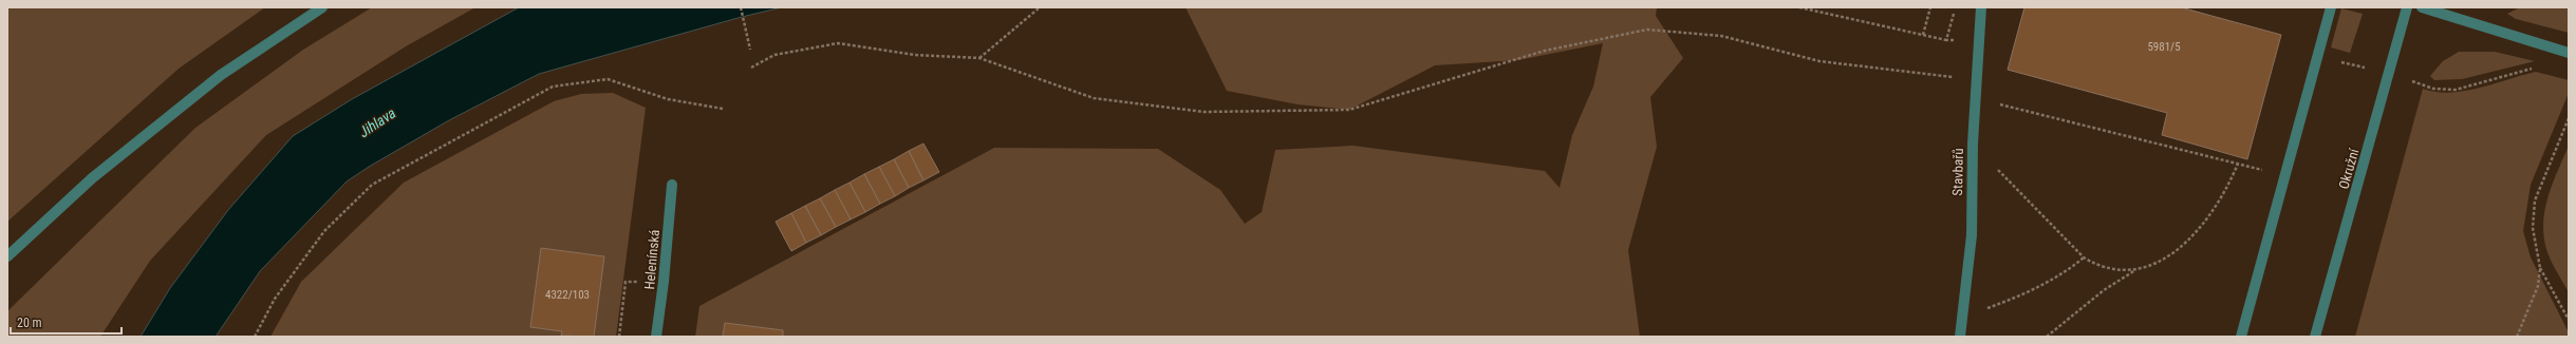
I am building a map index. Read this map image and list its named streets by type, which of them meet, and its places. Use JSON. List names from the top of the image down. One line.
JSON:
{"streets":{"street":["Okružní","Stavbařů","Helenínská"]},"water":["Jihlava"],"house_numbers":["5981/5","4322/103"],"scale_bar":"20 m"}
